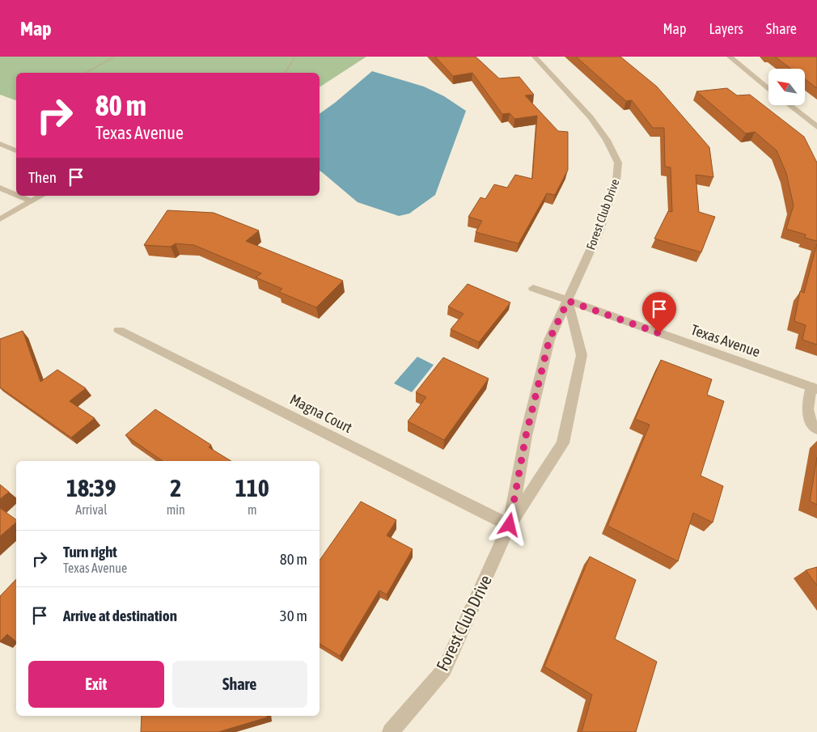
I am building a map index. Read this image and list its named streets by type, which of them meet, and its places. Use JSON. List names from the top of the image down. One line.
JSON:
{"streets":{"street":["Forest Club Drive","Texas Avenue","Magna Court"]},"crossings":[["Forest Club Drive","Texas Avenue"],["Forest Club Drive","Magna Court"]],"north":"top left","page":{"header":"Map","nav":["Map","Layers","Share"],"turn":["80 m","Texas Avenue"],"then":"Then","eta":["18:39","Arrival","2","min","110","m"],"list":[{"name":"Turn right","note":"Texas Avenue","value":"80 m"},{"name":"Arrive at destination","value":"30 m"}],"buttons":["Exit","Share"]}}
